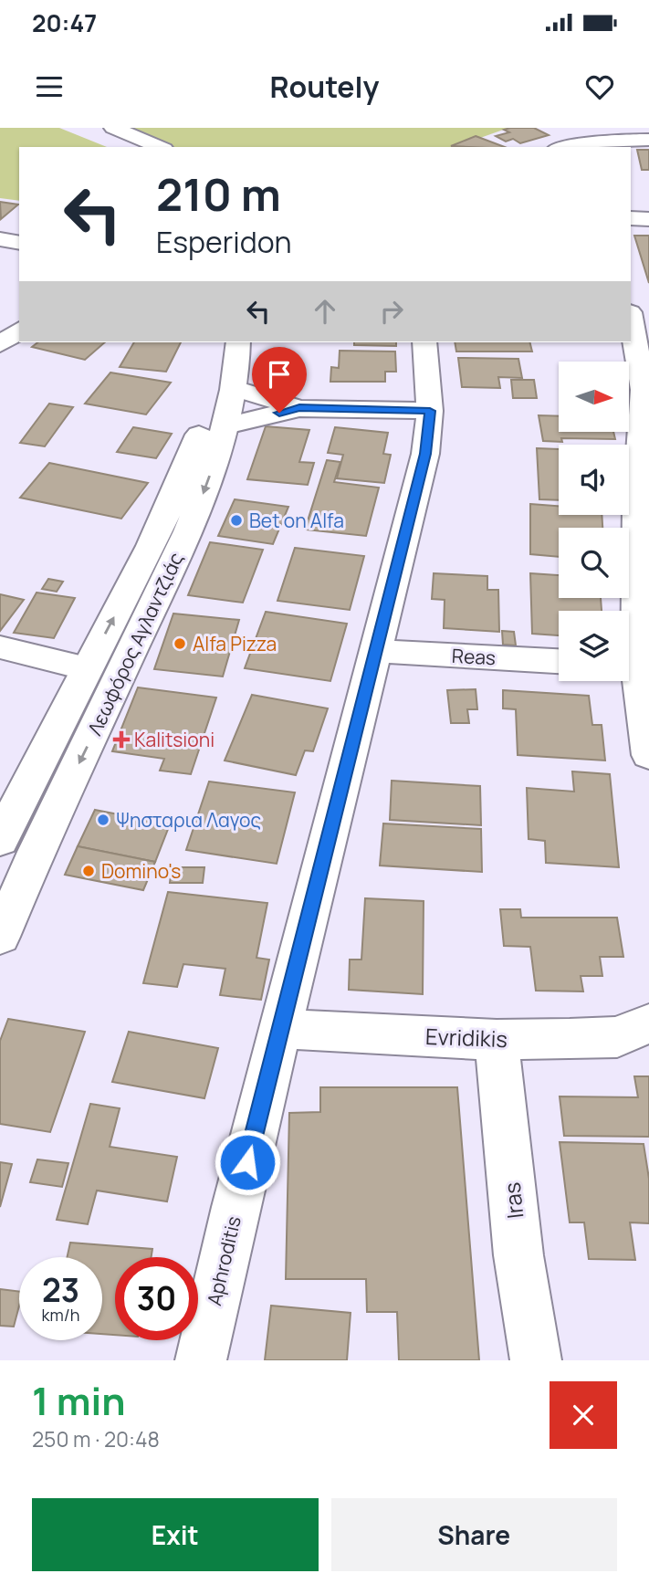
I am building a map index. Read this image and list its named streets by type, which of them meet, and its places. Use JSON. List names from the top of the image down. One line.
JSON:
{"streets":{"street":["Λεωφόρος Αγλαντζιάς","Reas","Evridikis","Iras","Aphroditis"]},"crossings":[["Reas","Aphroditis"],["Evridikis","Iras"],["Evridikis","Aphroditis"]],"places":{"other":["Bet on Alfa","Alfa Pizza","Ψησταρια Λαγος","Domino's"],"health":["Kalitsioni"]},"north":"right","page":{"status":"20:47","header":"Routely","turn":["210 m","Esperidon"],"speed":"23 km/h","limit":"30","heading":["1 min","250 m · 20:48"],"buttons":["Exit","Share"]}}
